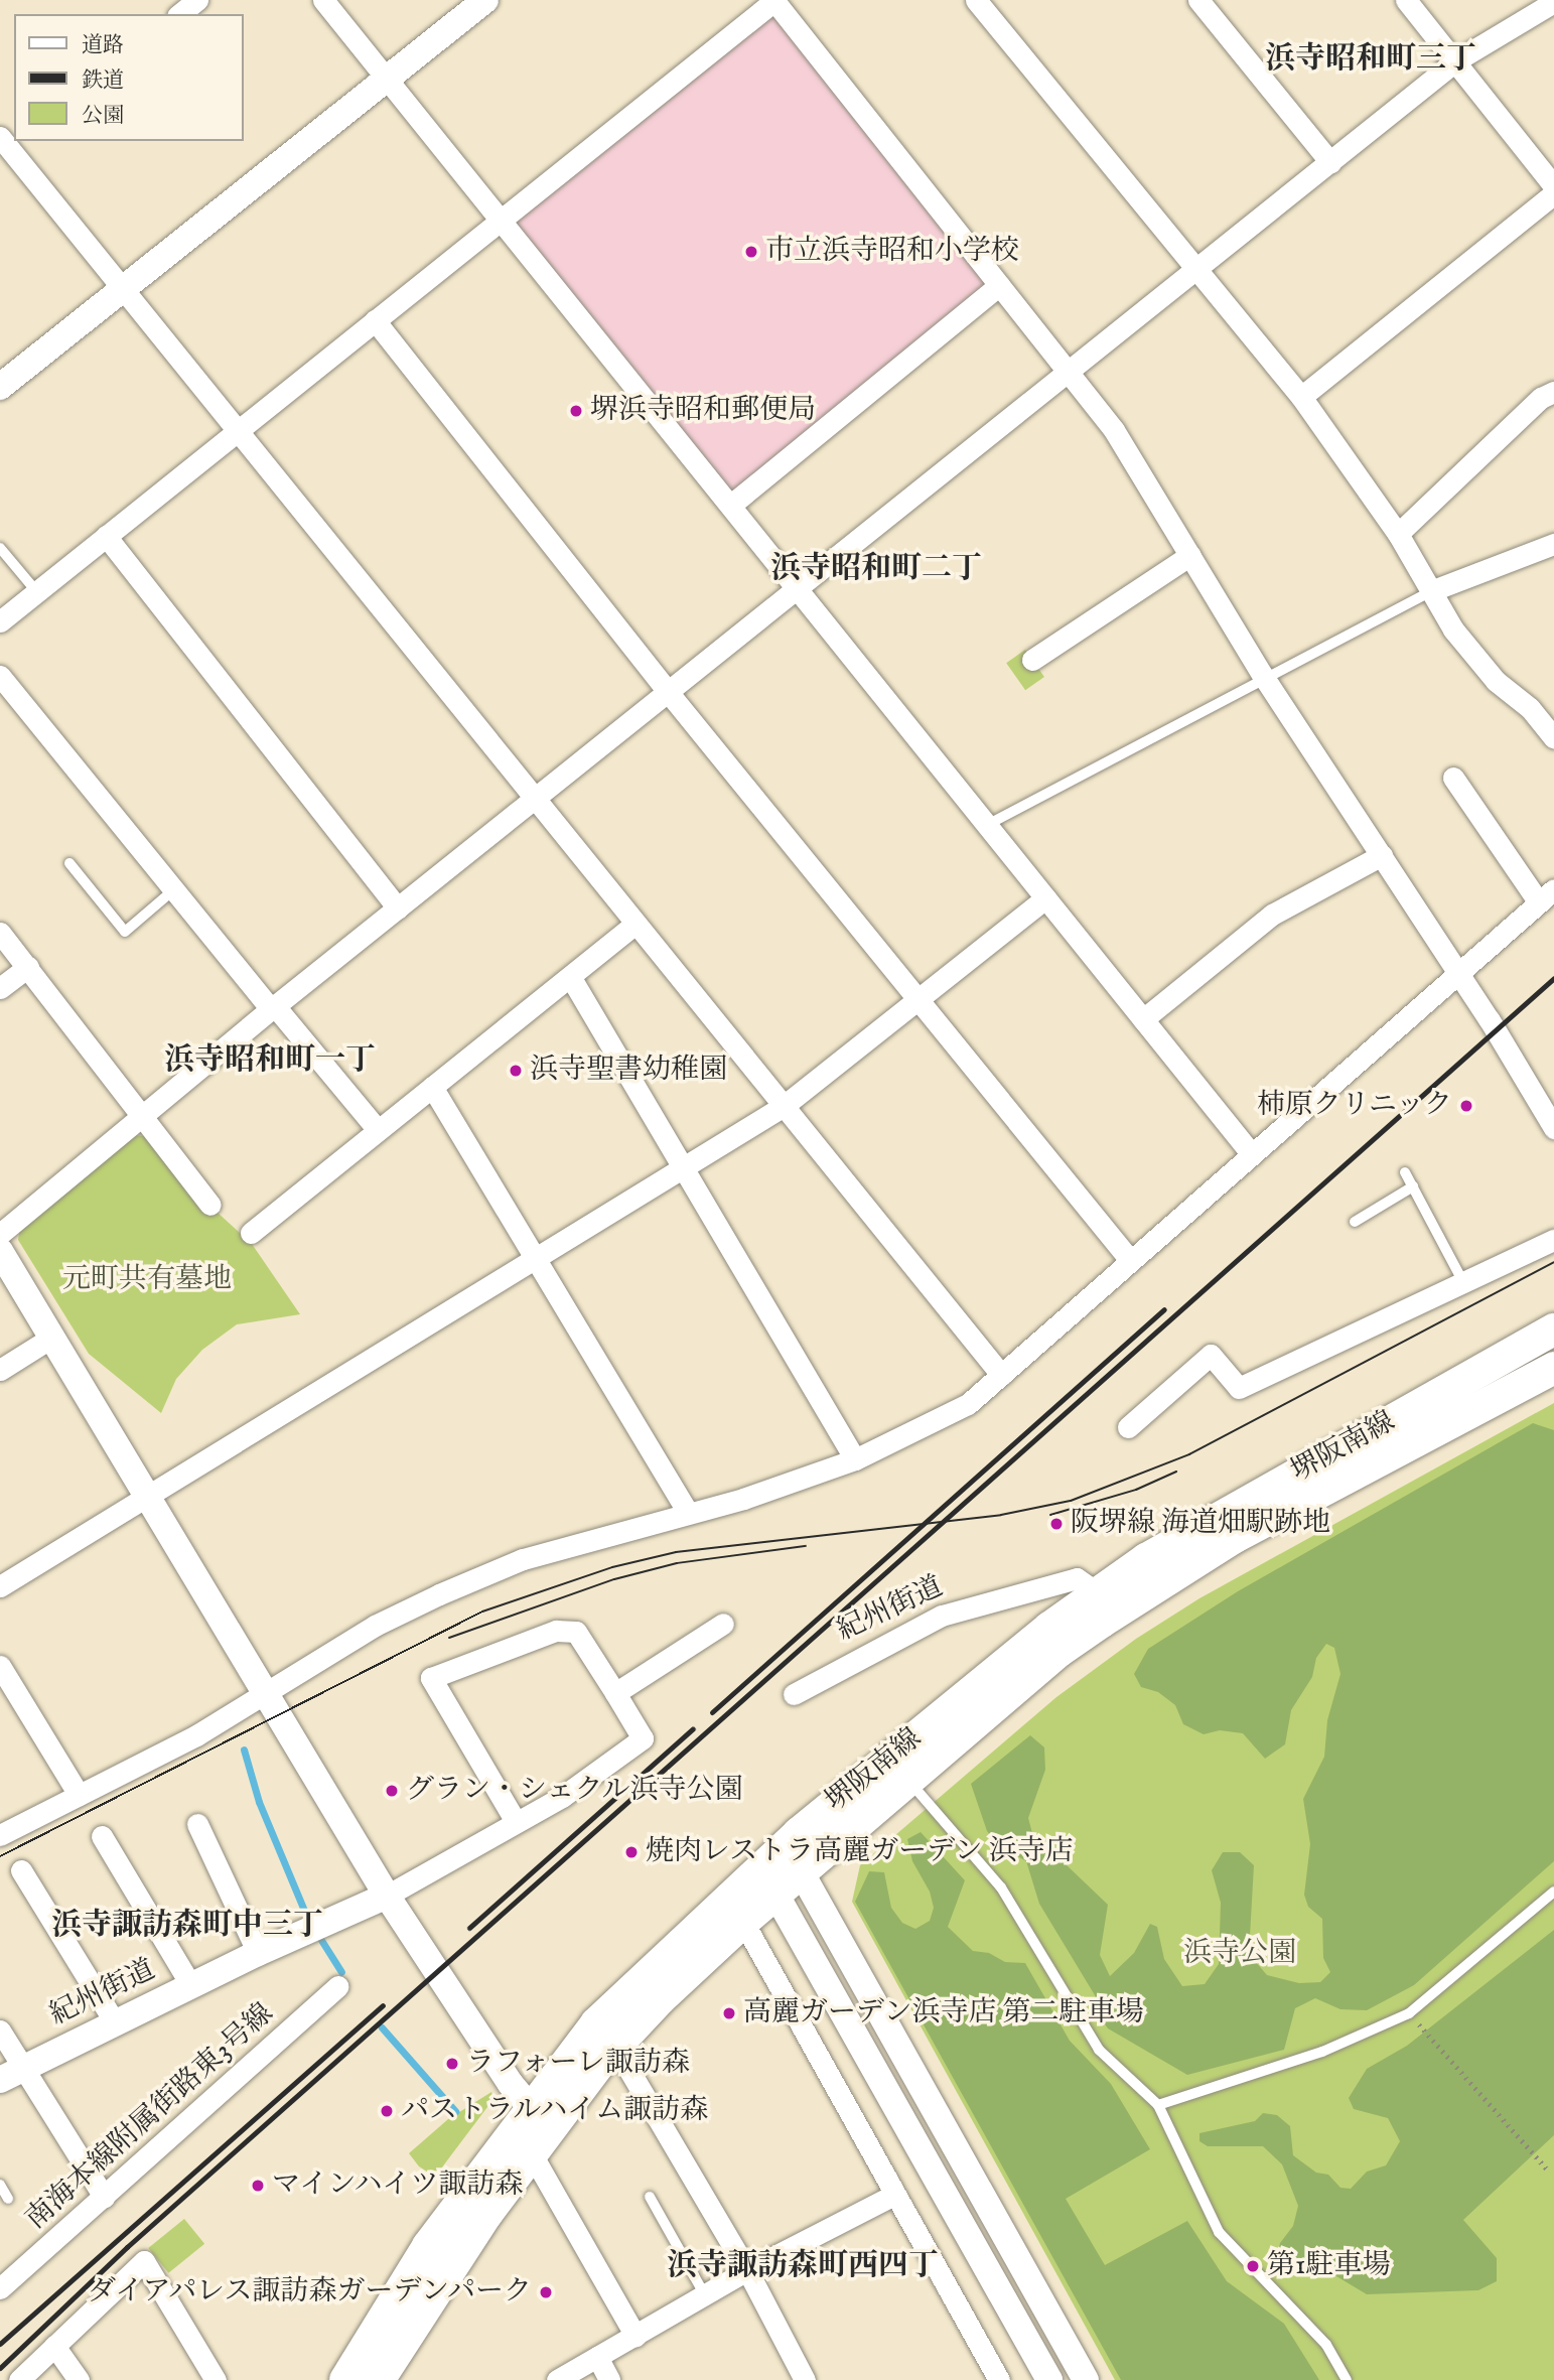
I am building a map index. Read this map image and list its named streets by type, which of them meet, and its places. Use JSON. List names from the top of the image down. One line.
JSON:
{"streets":{"main road":["堺阪南線"],"street":["紀州街道","南海本線附属街路東3号線"]},"crossings":[["堺阪南線","紀州街道"]],"districts":["浜寺昭和町三丁","浜寺昭和町二丁","浜寺昭和町一丁","浜寺諏訪森町中三丁","浜寺諏訪森町西四丁"],"parks":["元町共有墓地","浜寺公園"],"places":["市立浜寺昭和小学校","堺浜寺昭和郵便局","浜寺聖書幼稚園","柿原クリニック","阪堺線 海道畑駅跡地","グラン・シェクル浜寺公園","焼肉レストラ高麗ガーデン 浜寺店","高麗ガーデン浜寺店 第二駐車場","ラフォーレ諏訪森","パストラルハイム諏訪森","マインハイツ諏訪森","第1駐車場","ダイアパレス諏訪森ガーデンパーク"],"legend":["道路","鉄道","公園"]}
